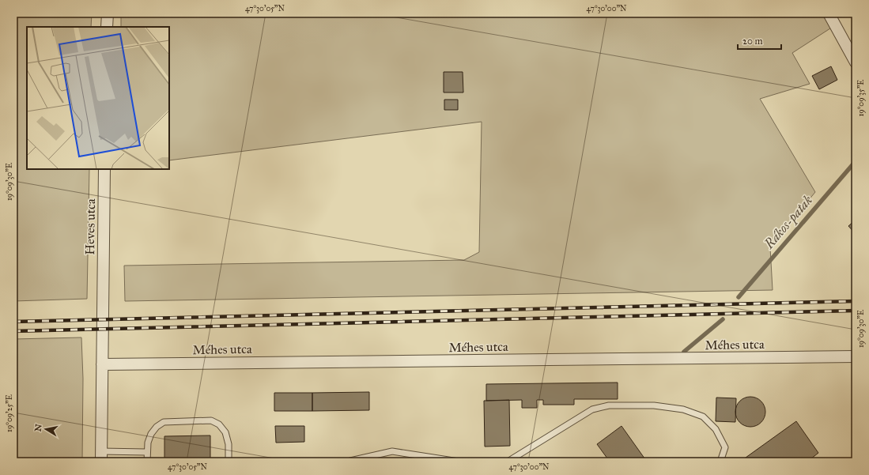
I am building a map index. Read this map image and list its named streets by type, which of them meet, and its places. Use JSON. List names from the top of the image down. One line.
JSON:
{"streets":{"street":["Heves utca","Méhes utca"]},"crossings":[["Heves utca","Méhes utca"]],"water":["Rákos-patak"],"scale_bar":"20 m","north":"left","coordinates":["47°30'05\"N","47°30'00\"N","19°09'35\"E","19°09'30\"E","19°09'25\"E"]}
